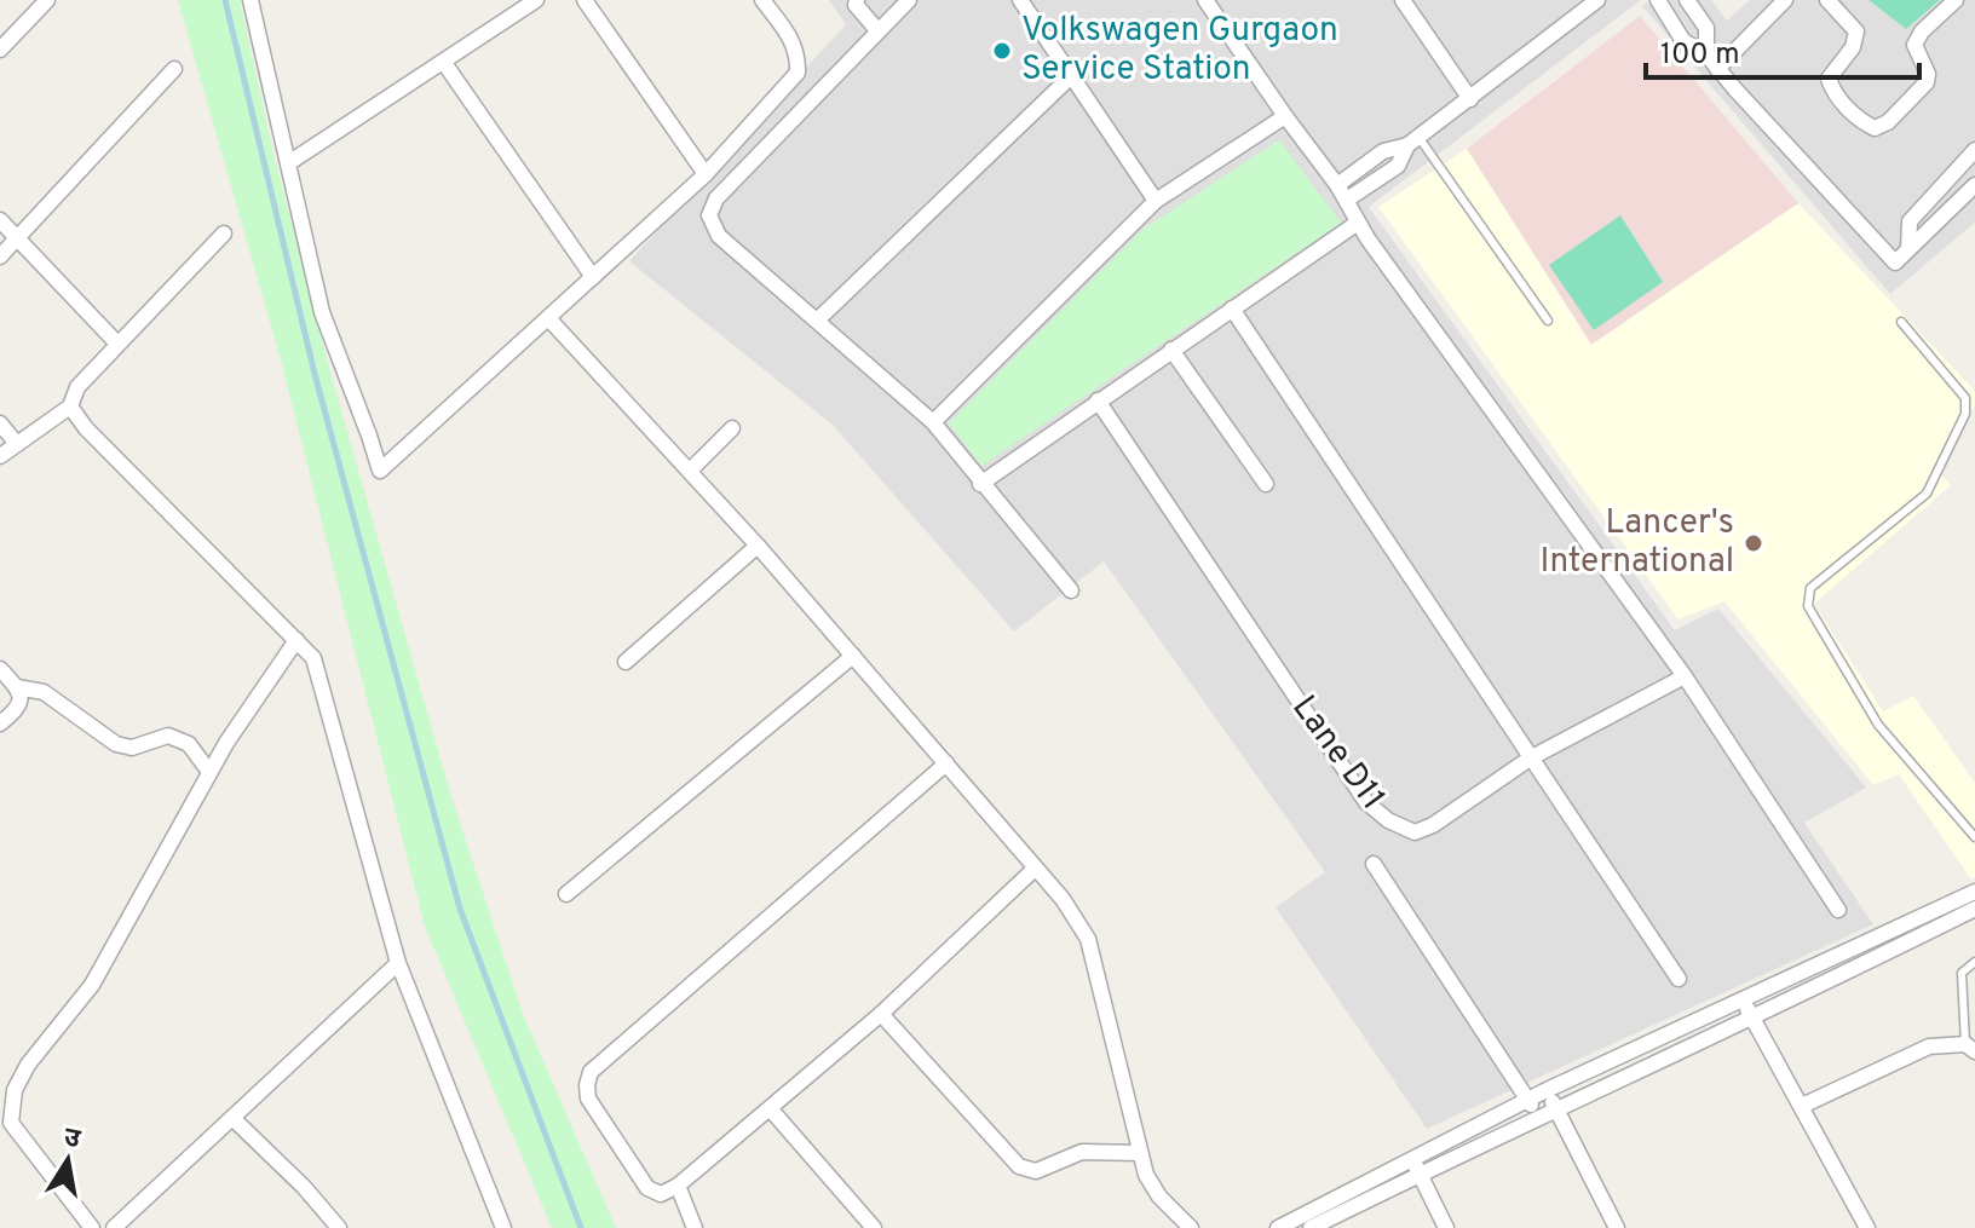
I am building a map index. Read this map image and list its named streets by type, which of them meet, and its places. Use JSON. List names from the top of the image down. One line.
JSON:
{"streets":{"street":["Lane D11"]},"places":["Volkswagen Gurgaon Service Station","Lancer's International"],"scale_bar":"100 m","north":"top"}
